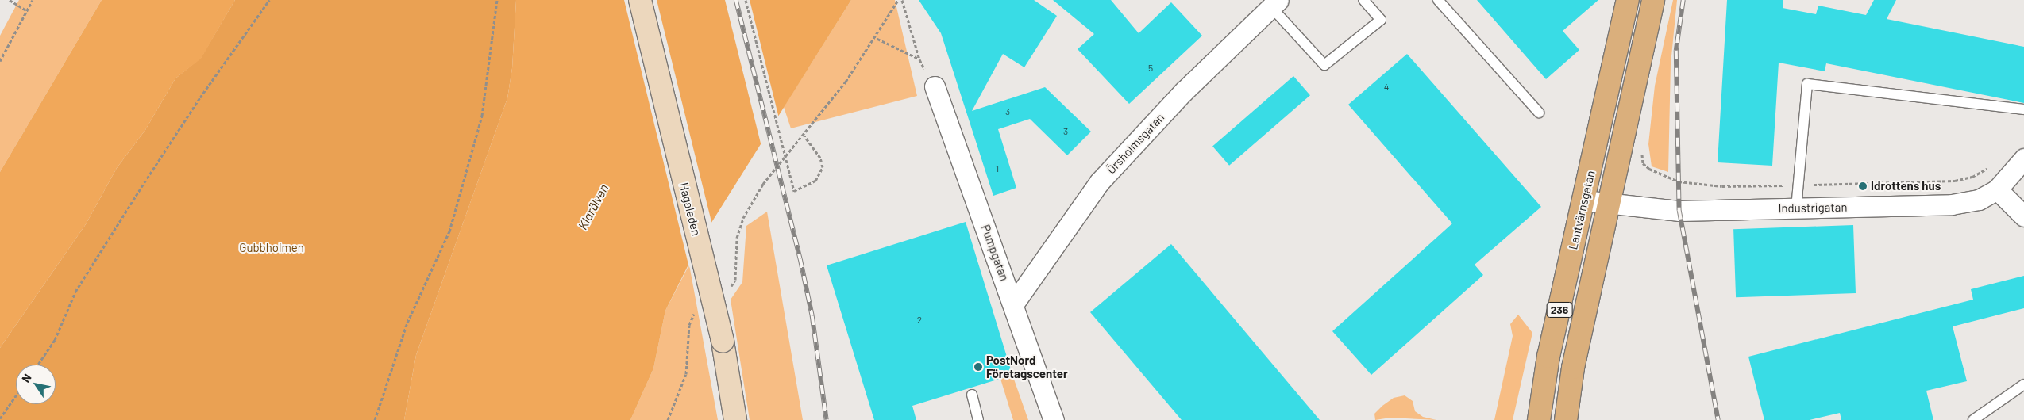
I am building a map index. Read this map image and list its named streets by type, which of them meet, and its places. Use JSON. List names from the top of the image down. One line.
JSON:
{"streets":{"main road":["Lantvärnsgatan","236"],"street":["Örsholmsgatan","Industrigatan","Hagaleden","Pumpgatan"]},"crossings":[["Örsholmsgatan","Pumpgatan"],["Industrigatan","Lantvärnsgatan"]],"water":["Klarälven"],"parks":["Gubbholmen"],"places":["Idrottens hus","PostNord Företagscenter"],"house_numbers":["5","4","3","3","1","2"],"north":"top left"}
